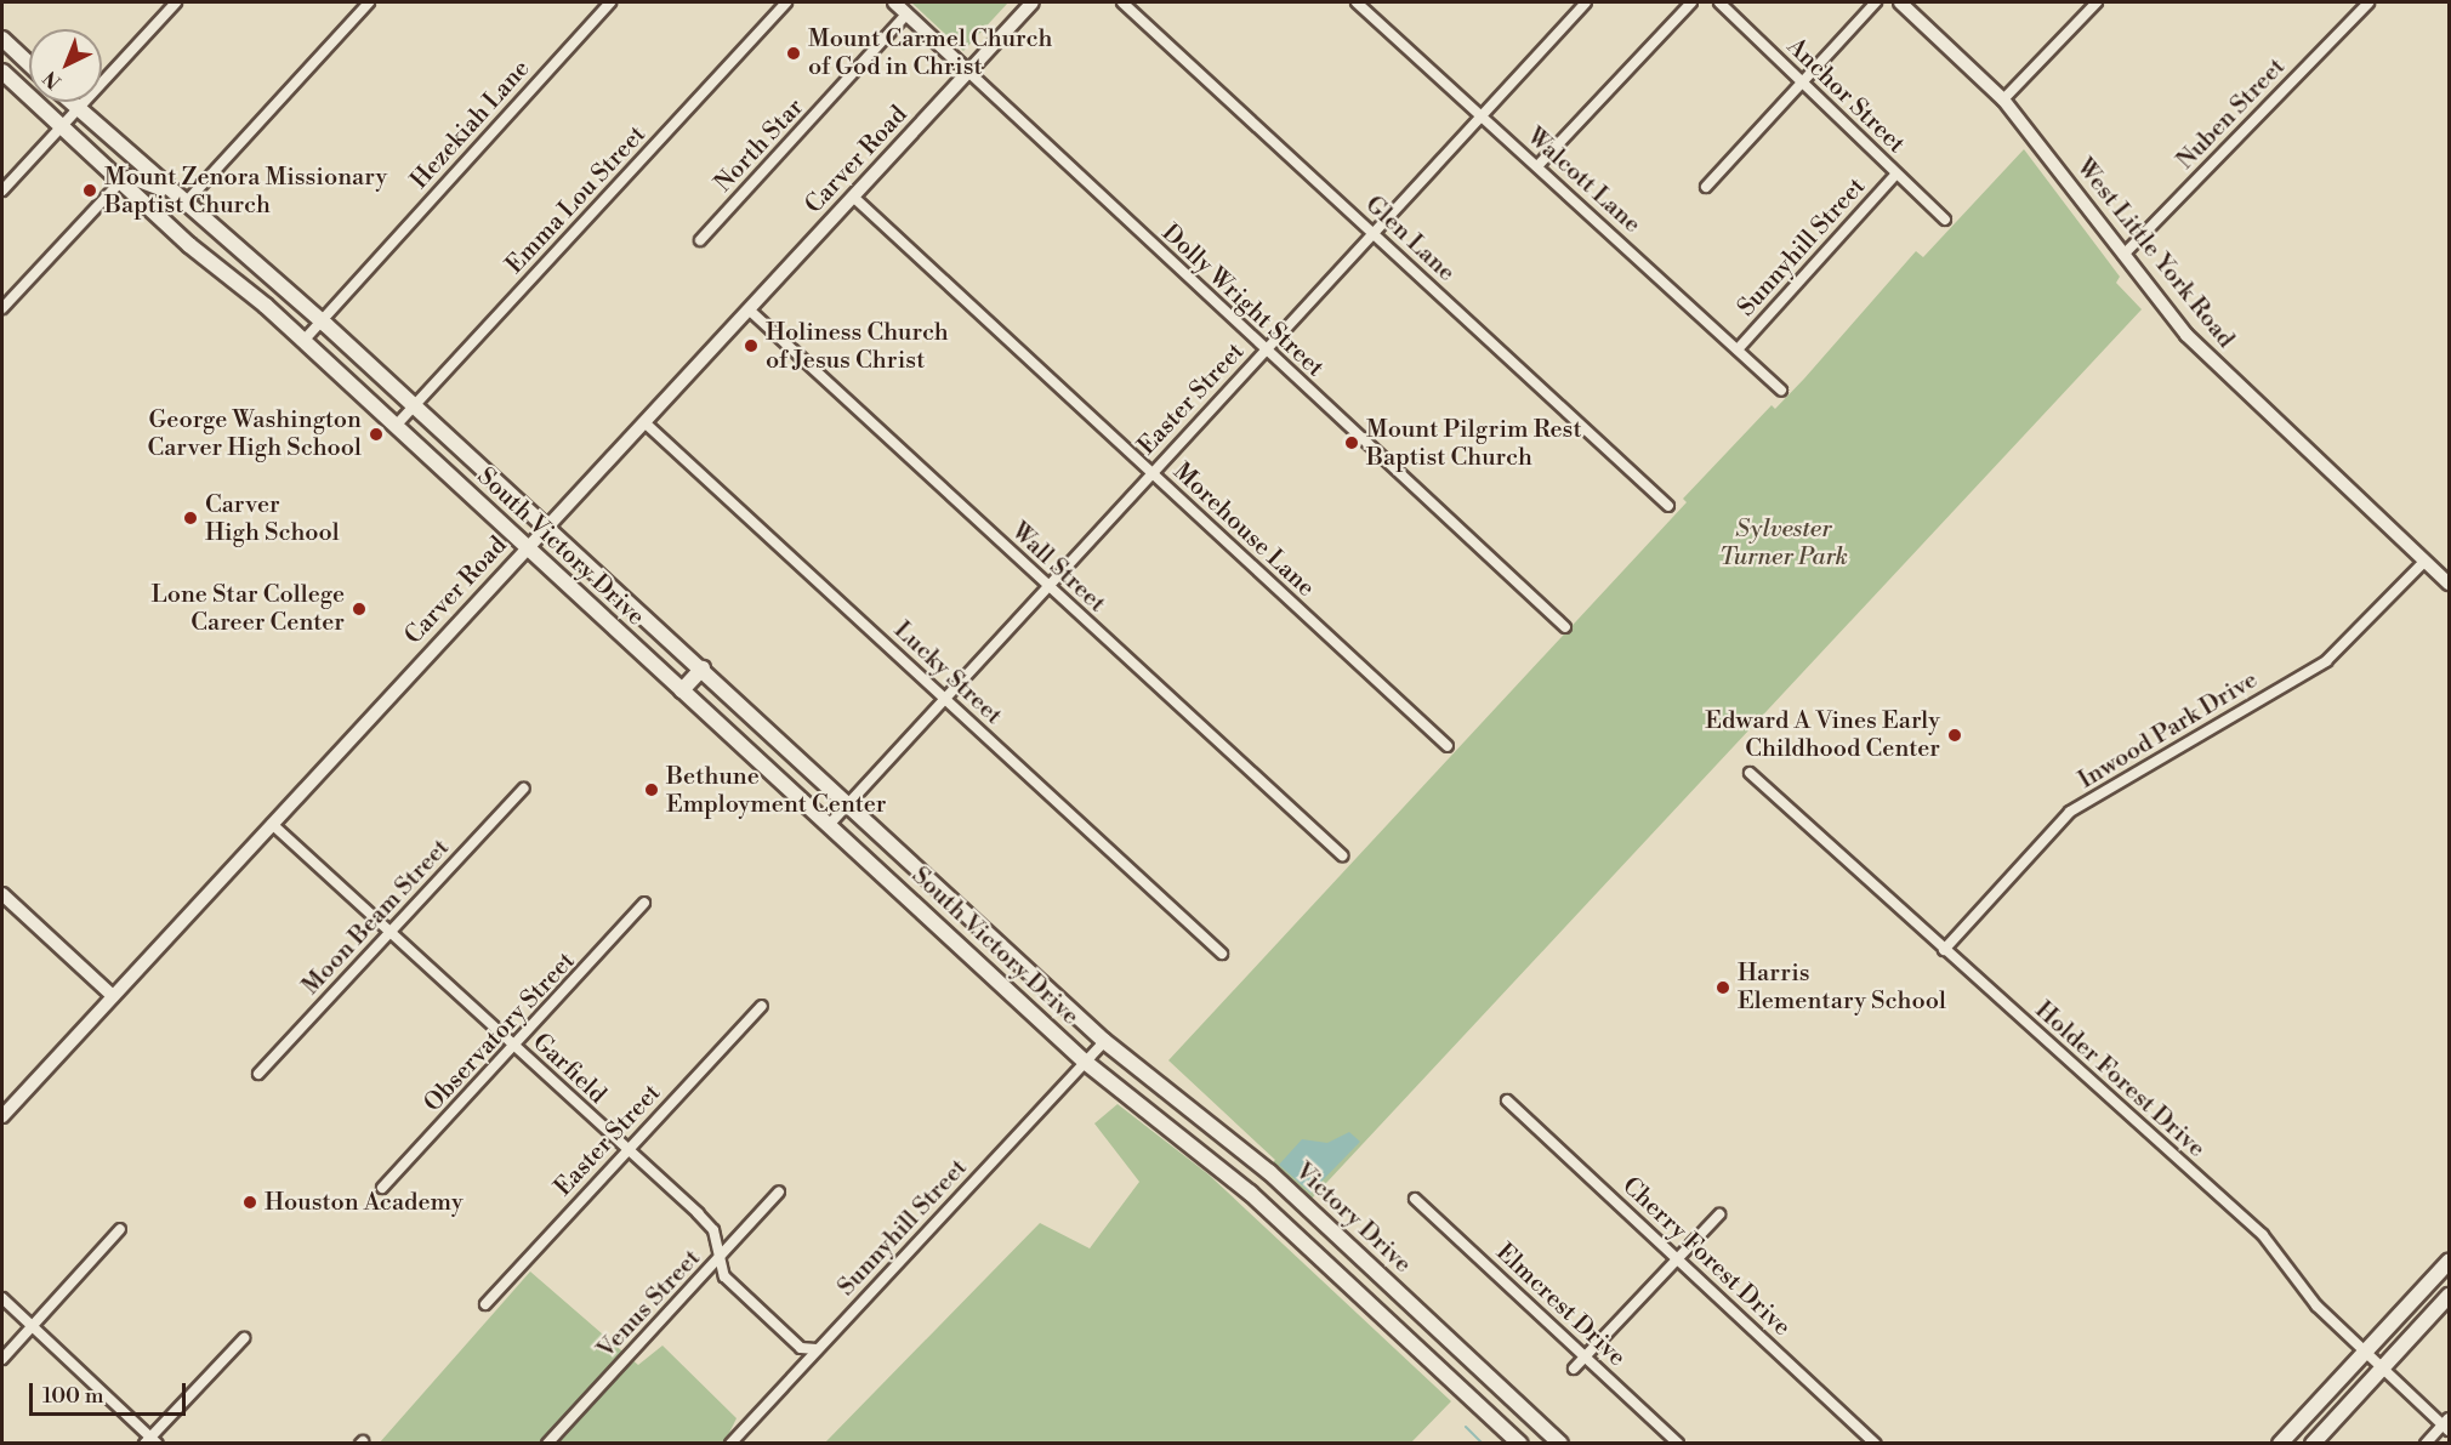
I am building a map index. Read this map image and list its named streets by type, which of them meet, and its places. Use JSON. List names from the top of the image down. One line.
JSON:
{"streets":{"main road":["South Victory Drive","Victory Drive"],"street":["Anchor Street","Nuben Street","Hezekiah Lane","North Star","Carver Road","Walcott Lane","Emma Lou Street","Glen Lane","Sunnyhill Street","West Little York Road","Dolly Wright Street","Easter Street","Morehouse Lane","Wall Street","Lucky Street","Inwood Park Drive","Moon Beam Street","Observatory Street","Garfield","Holder Forest Drive","Cherry Forest Drive","Venus Street","Elmcrest Drive"]},"crossings":[["Anchor Street","Sunnyhill Street"],["Nuben Street","West Little York Road"],["Hezekiah Lane","South Victory Drive"],["North Star","Dolly Wright Street"],["Carver Road","Dolly Wright Street"],["Carver Road","Morehouse Lane"],["Carver Road","South Victory Drive"],["Carver Road","Wall Street"],["Carver Road","Lucky Street"],["Carver Road","Garfield"],["Walcott Lane","Sunnyhill Street"],["Walcott Lane","Easter Street"],["Emma Lou Street","South Victory Drive"],["Glen Lane","Easter Street"],["Sunnyhill Street","South Victory Drive"],["Sunnyhill Street","Garfield"],["Sunnyhill Street","Victory Drive"],["West Little York Road","Inwood Park Drive"],["Dolly Wright Street","Easter Street"],["Easter Street","Morehouse Lane"],["Easter Street","South Victory Drive"],["Easter Street","Wall Street"],["Easter Street","Lucky Street"],["Easter Street","Garfield"],["South Victory Drive","Victory Drive"],["Inwood Park Drive","Holder Forest Drive"],["Moon Beam Street","Garfield"],["Observatory Street","Garfield"],["Garfield","Venus Street"]],"parks":["Sylvester Turner Park"],"places":["Mount Carmel Church of God in Christ","Mount Zenora Missionary Baptist Church","Holiness Church of Jesus Christ","George Washington Carver High School","Mount Pilgrim Rest Baptist Church","Carver High School","Lone Star College Career Center","Edward A Vines Early Childhood Center","Bethune Employment Center","Harris Elementary School","Houston Academy"],"scale_bar":"100 m","north":"bottom left"}
